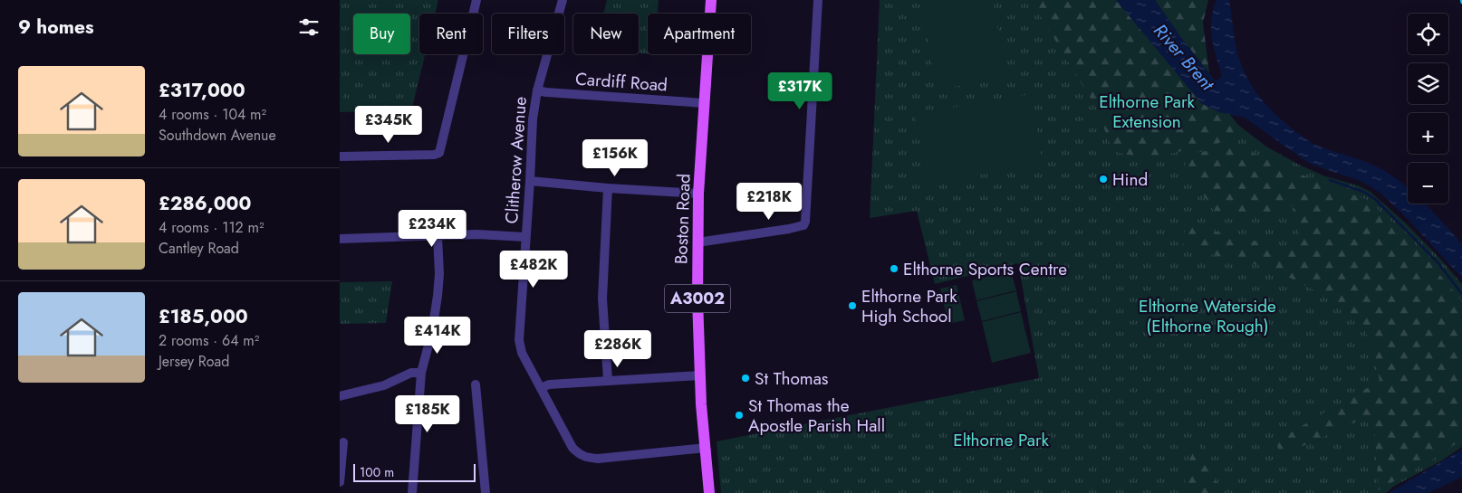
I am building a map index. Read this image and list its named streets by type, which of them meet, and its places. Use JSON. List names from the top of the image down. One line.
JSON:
{"streets":{"main road":["Boston Road","A3002"],"street":["Cardiff Road","Clitherow Avenue"]},"crossings":[["Cardiff Road","Clitherow Avenue"],["Cardiff Road","Boston Road"],["Clitherow Avenue","Boston Road"]],"water":["River Brent"],"parks":["Elthorne Park Extension","Elthorne Waterside (Elthorne Rough)","Elthorne Park"],"places":["Hind","Elthorne Sports Centre","Elthorne Park High School","St Thomas","St Thomas the Apostle Parish Hall"],"scale_bar":"100 m","page":{"heading":"9 homes","map_buttons":["+","−"],"chip":["Buy","Rent","Filters","New","Apartment"],"list":[{"name":"£317,000","note":"4 rooms · 104 m² · Southdown Avenue"},{"name":"£286,000","note":"4 rooms · 112 m² · Cantley Road"},{"name":"£185,000","note":"2 rooms · 64 m² · Jersey Road"}],"price":["£317K","£345K","£156K","£218K","£234K","£482K","£414K","£286K","£185K"],"scale":"100 m"}}
